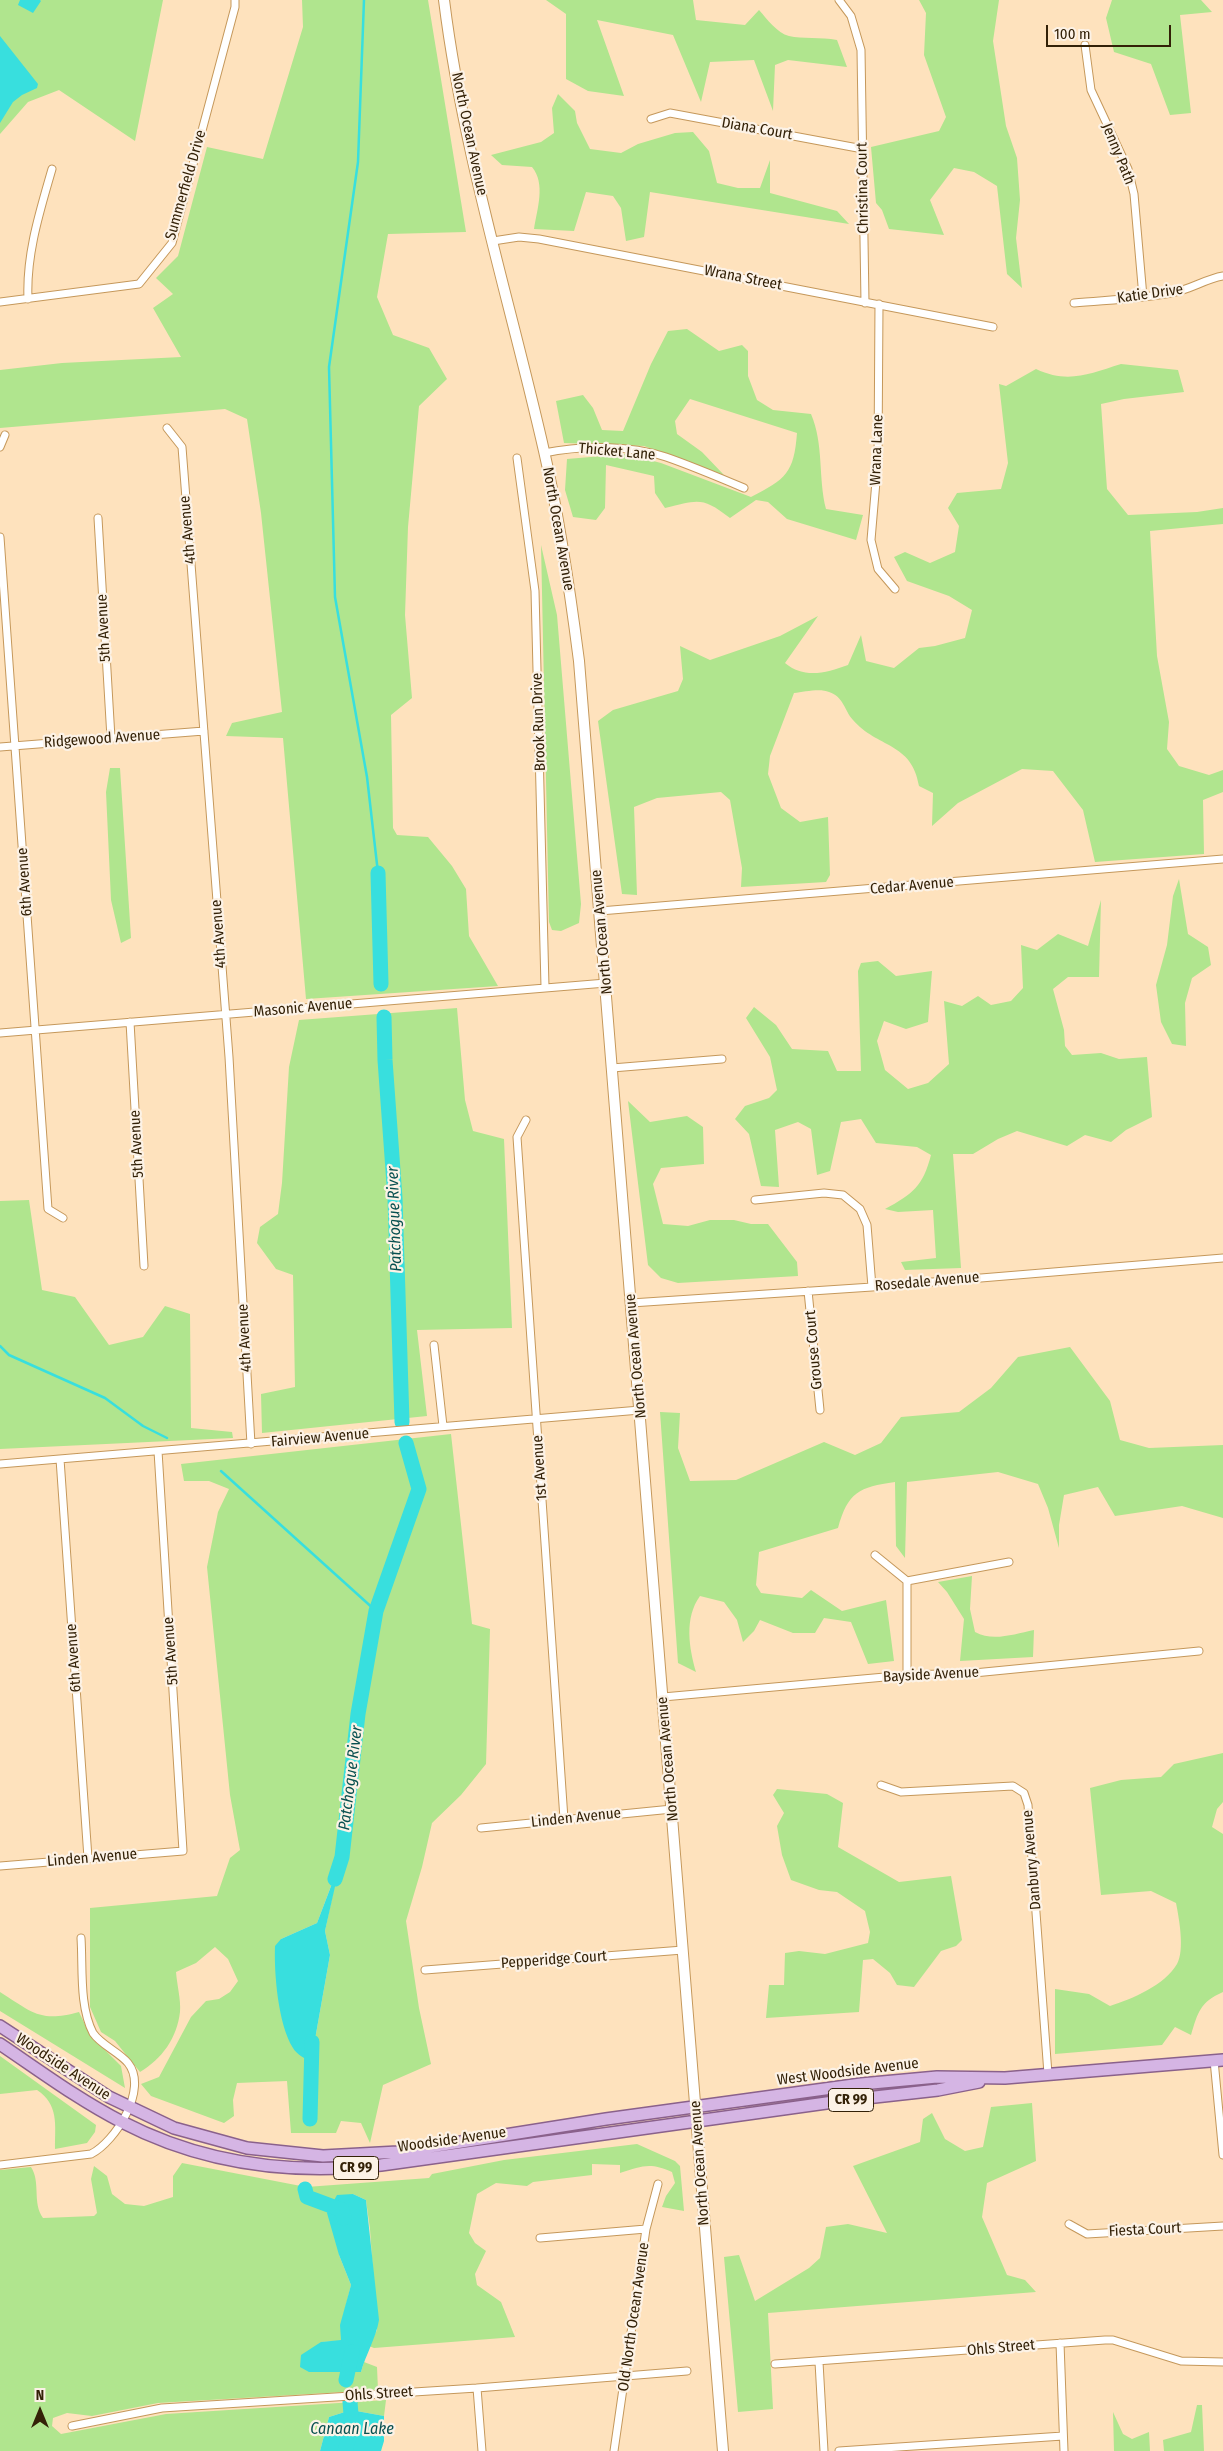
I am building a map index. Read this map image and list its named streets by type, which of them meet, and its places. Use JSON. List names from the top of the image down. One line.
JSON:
{"streets":{"main road":["North Ocean Avenue","Woodside Avenue","West Woodside Avenue","CR 99"],"street":["Diana Court","Jenny Path","Summerfield Drive","Christina Court","Wrana Street","Katie Drive","Wrana Lane","Thicket Lane","4th Avenue","5th Avenue","Brook Run Drive","Ridgewood Avenue","6th Avenue","Cedar Avenue","Masonic Avenue","Rosedale Avenue","Grouse Court","Fairview Avenue","1st Avenue","Bayside Avenue","Linden Avenue","Danbury Avenue","Pepperidge Court","Fiesta Court","Old North Ocean Avenue","Ohls Street"]},"crossings":[["Diana Court","Christina Court"],["North Ocean Avenue","Wrana Street"],["North Ocean Avenue","Thicket Lane"],["North Ocean Avenue","Cedar Avenue"],["North Ocean Avenue","Masonic Avenue"],["North Ocean Avenue","Rosedale Avenue"],["North Ocean Avenue","Fairview Avenue"],["North Ocean Avenue","Bayside Avenue"],["North Ocean Avenue","Linden Avenue"],["North Ocean Avenue","Pepperidge Court"],["North Ocean Avenue","Woodside Avenue"],["North Ocean Avenue","West Woodside Avenue"],["Jenny Path","Katie Drive"],["Christina Court","Wrana Street"],["Wrana Street","Wrana Lane"],["4th Avenue","Ridgewood Avenue"],["4th Avenue","Masonic Avenue"],["4th Avenue","Fairview Avenue"],["5th Avenue","Ridgewood Avenue"],["5th Avenue","Masonic Avenue"],["5th Avenue","Fairview Avenue"],["5th Avenue","Linden Avenue"],["Brook Run Drive","Masonic Avenue"],["Ridgewood Avenue","6th Avenue"],["6th Avenue","Masonic Avenue"],["6th Avenue","Fairview Avenue"],["6th Avenue","Linden Avenue"],["Rosedale Avenue","Grouse Court"],["Fairview Avenue","1st Avenue"],["1st Avenue","Linden Avenue"],["Danbury Avenue","West Woodside Avenue"],["Woodside Avenue","West Woodside Avenue"],["Old North Ocean Avenue","Ohls Street"]],"water":["Patchogue River","Canaan Lake"],"scale_bar":"100 m","north":"top"}
